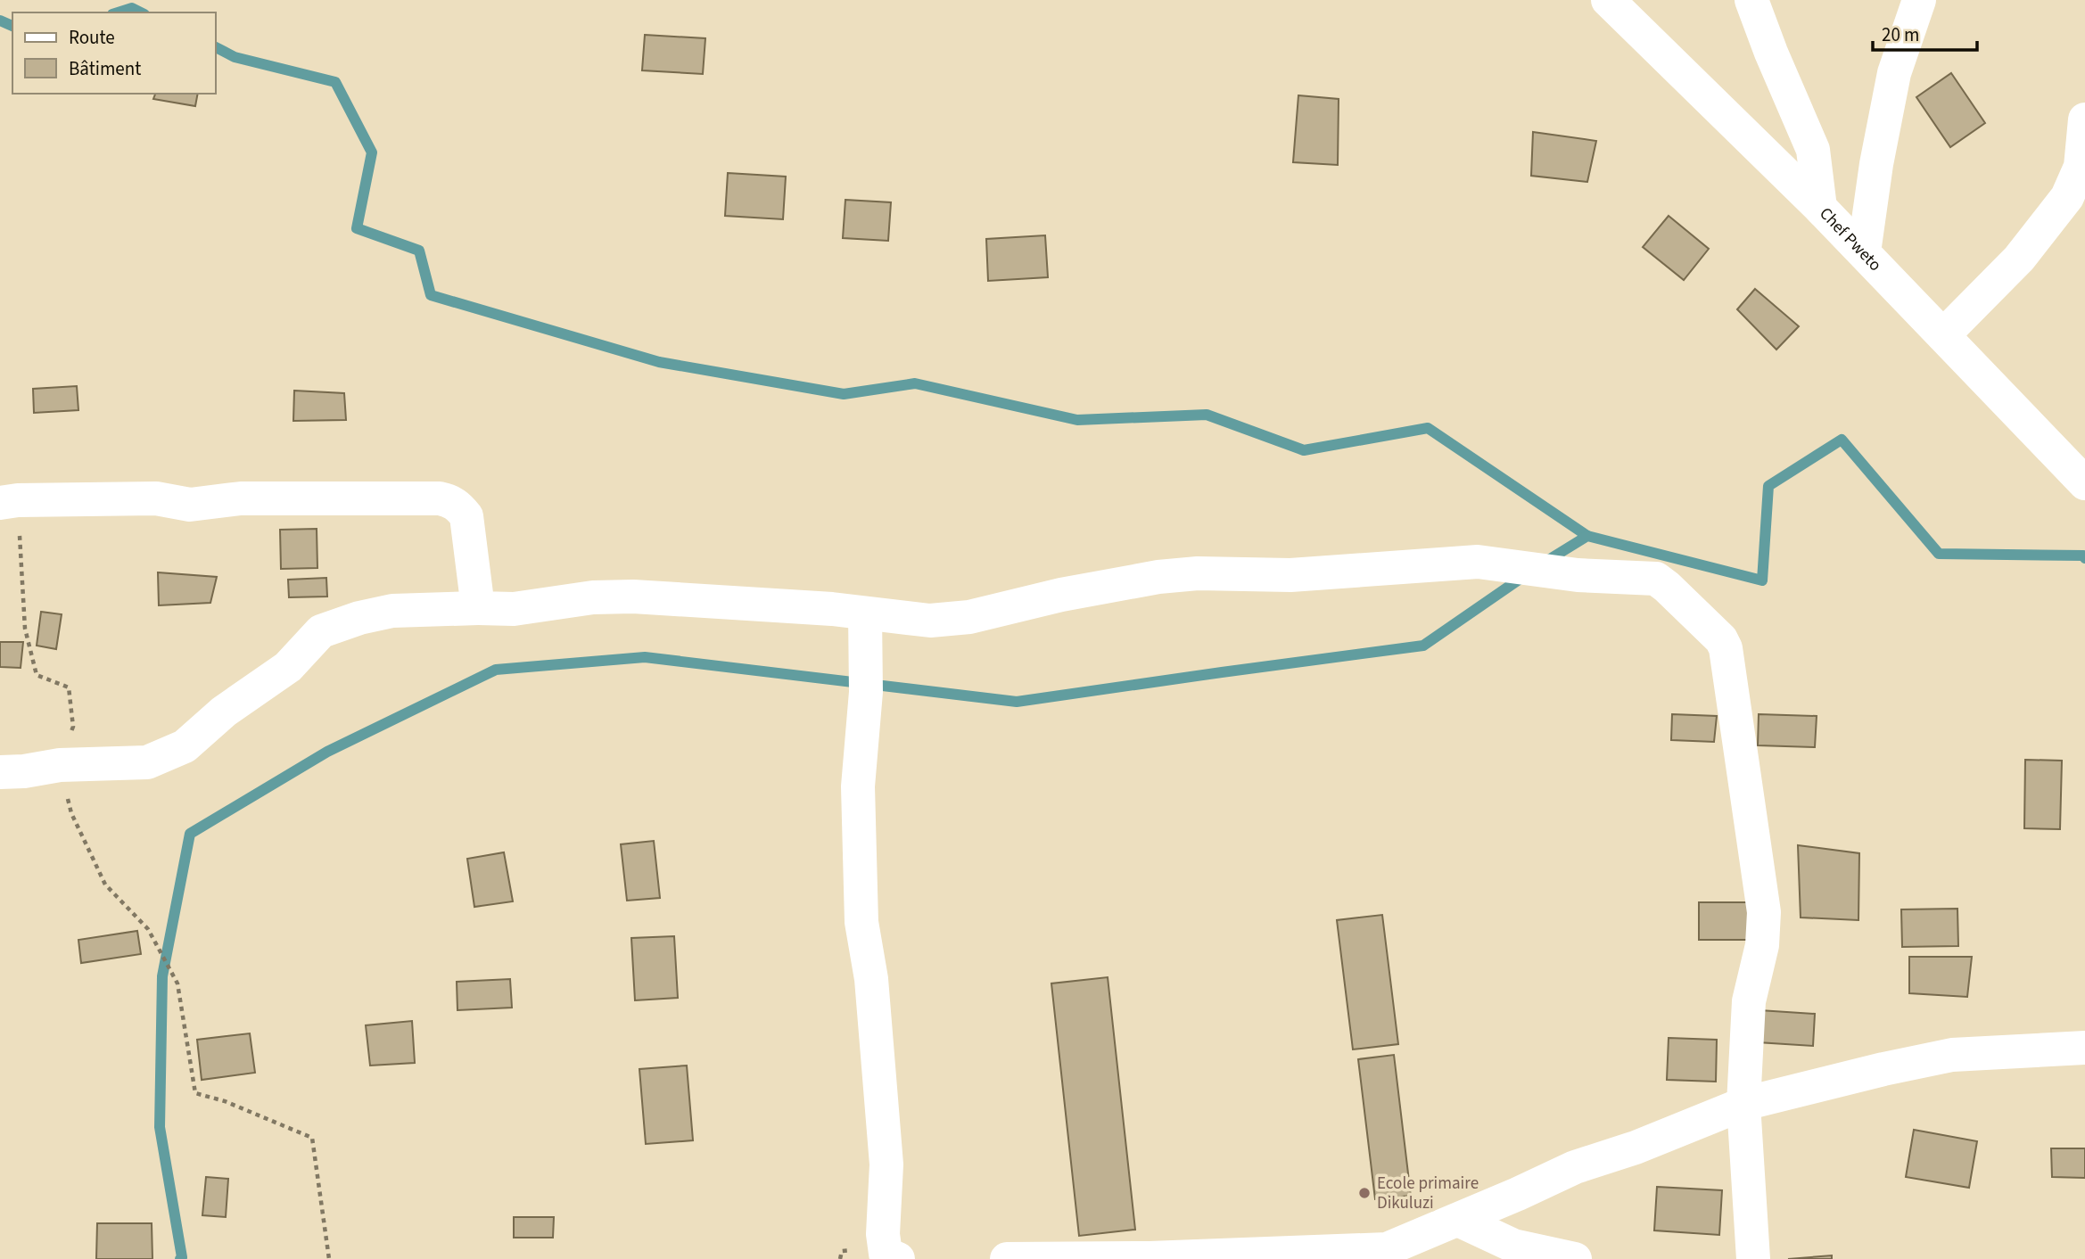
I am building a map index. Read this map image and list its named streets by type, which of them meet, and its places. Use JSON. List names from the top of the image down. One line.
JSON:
{"streets":{"street":["Chef Pweto"]},"places":["Ecole primaire Dikuluzi"],"legend":["Route","Bâtiment"],"scale_bar":"20 m"}
